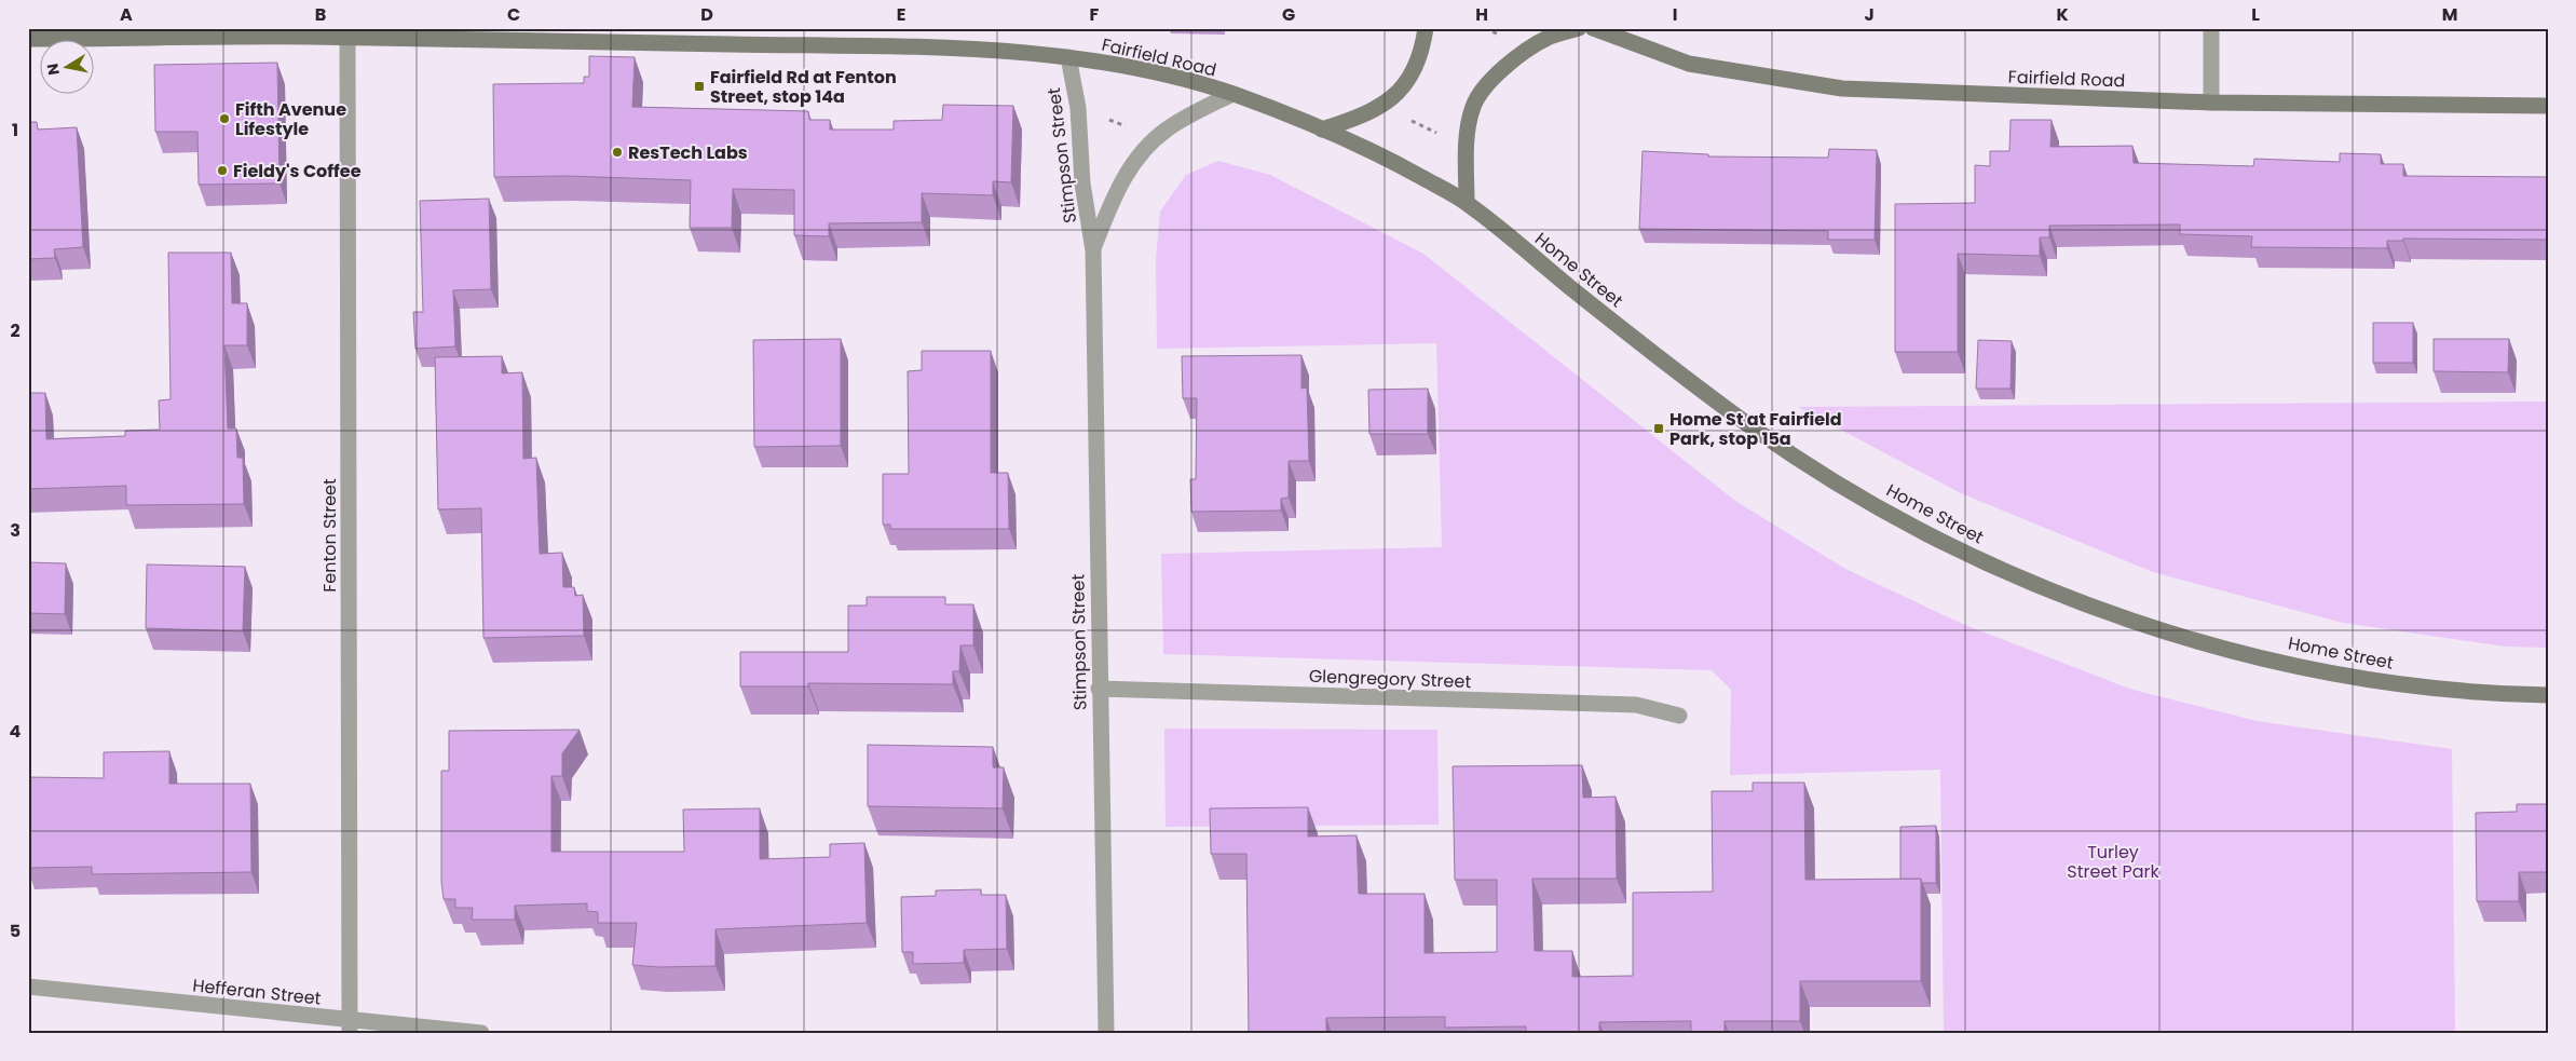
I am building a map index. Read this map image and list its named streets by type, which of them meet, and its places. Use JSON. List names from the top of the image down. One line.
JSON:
{"streets":{"main road":["Fairfield Road","Home Street"],"street":["Stimpson Street","Fenton Street","Glengregory Street","Hefferan Street"]},"crossings":[["Fairfield Road","Stimpson Street"],["Fairfield Road","Home Street"],["Fairfield Road","Fenton Street"],["Stimpson Street","Glengregory Street"],["Fenton Street","Hefferan Street"]],"parks":["Turley Street Park"],"places":{"transit":["Fairfield Rd at Fenton Street, stop 14a","Home St at Fairfield Park, stop 15a"],"other":["Fifth Avenue Lifestyle","ResTech Labs","Fieldy's Coffee"]},"north":"left","grid":{"columns":["A","B","C","D","E","F","G","H","I","J","K","L","M"],"rows":["1","2","3","4","5"]}}
